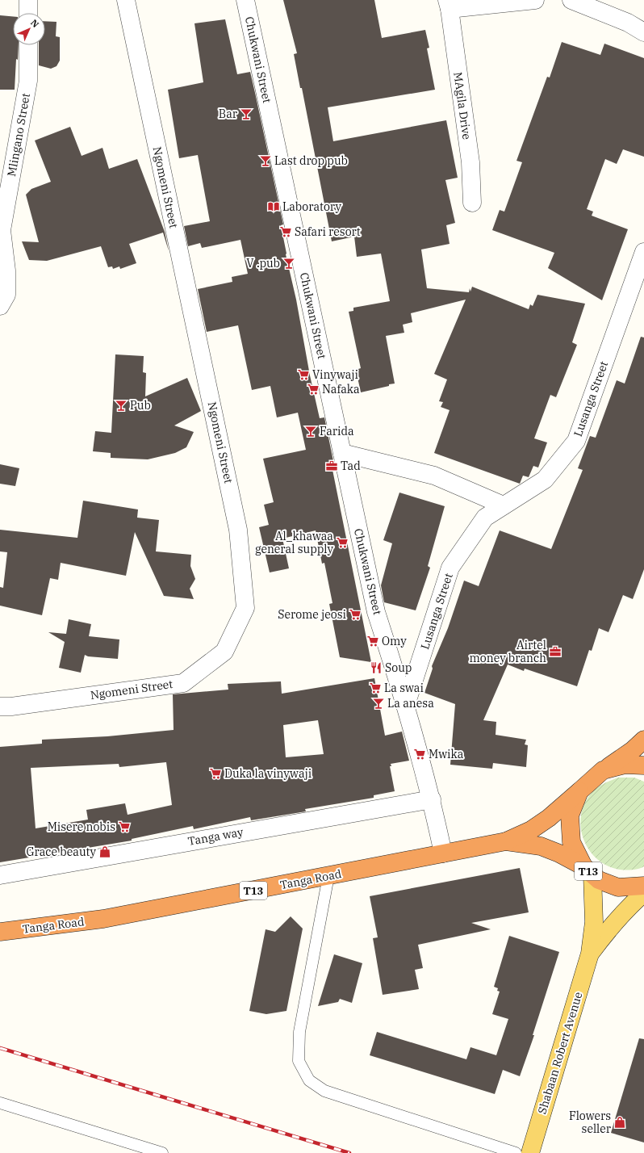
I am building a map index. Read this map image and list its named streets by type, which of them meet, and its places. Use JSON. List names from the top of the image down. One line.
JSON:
{"streets":{"highway":["T13","Tanga Road"],"main road":["Shabaan Robert Avenue"],"street":["Chukwani Street","MAgila Drive","Mlingano Street","Ngomeni Street","Lusanga Street","Tanga way"]},"crossings":[["Chukwani Street","Lusanga Street"],["Chukwani Street","Tanga way"],["Chukwani Street","Tanga Road"],["T13","Tanga Road"]],"places":{"bar":["Bar","Last drop pub","V .pub","Pub","Farida","La anesa"],"library":["Laboratory"],"supermarket":["Safari resort","Vinywaji","Nafaka","Al_khawaa general supply","Serome jeosi","Omy","La swai","Mwika","Duka la vinywaji","Misere nobis"],"office":["Tad","Airtel money branch"],"restaurant":["Soup"],"shop":["Grace beauty","Flowers seller"]},"north":"top right"}
